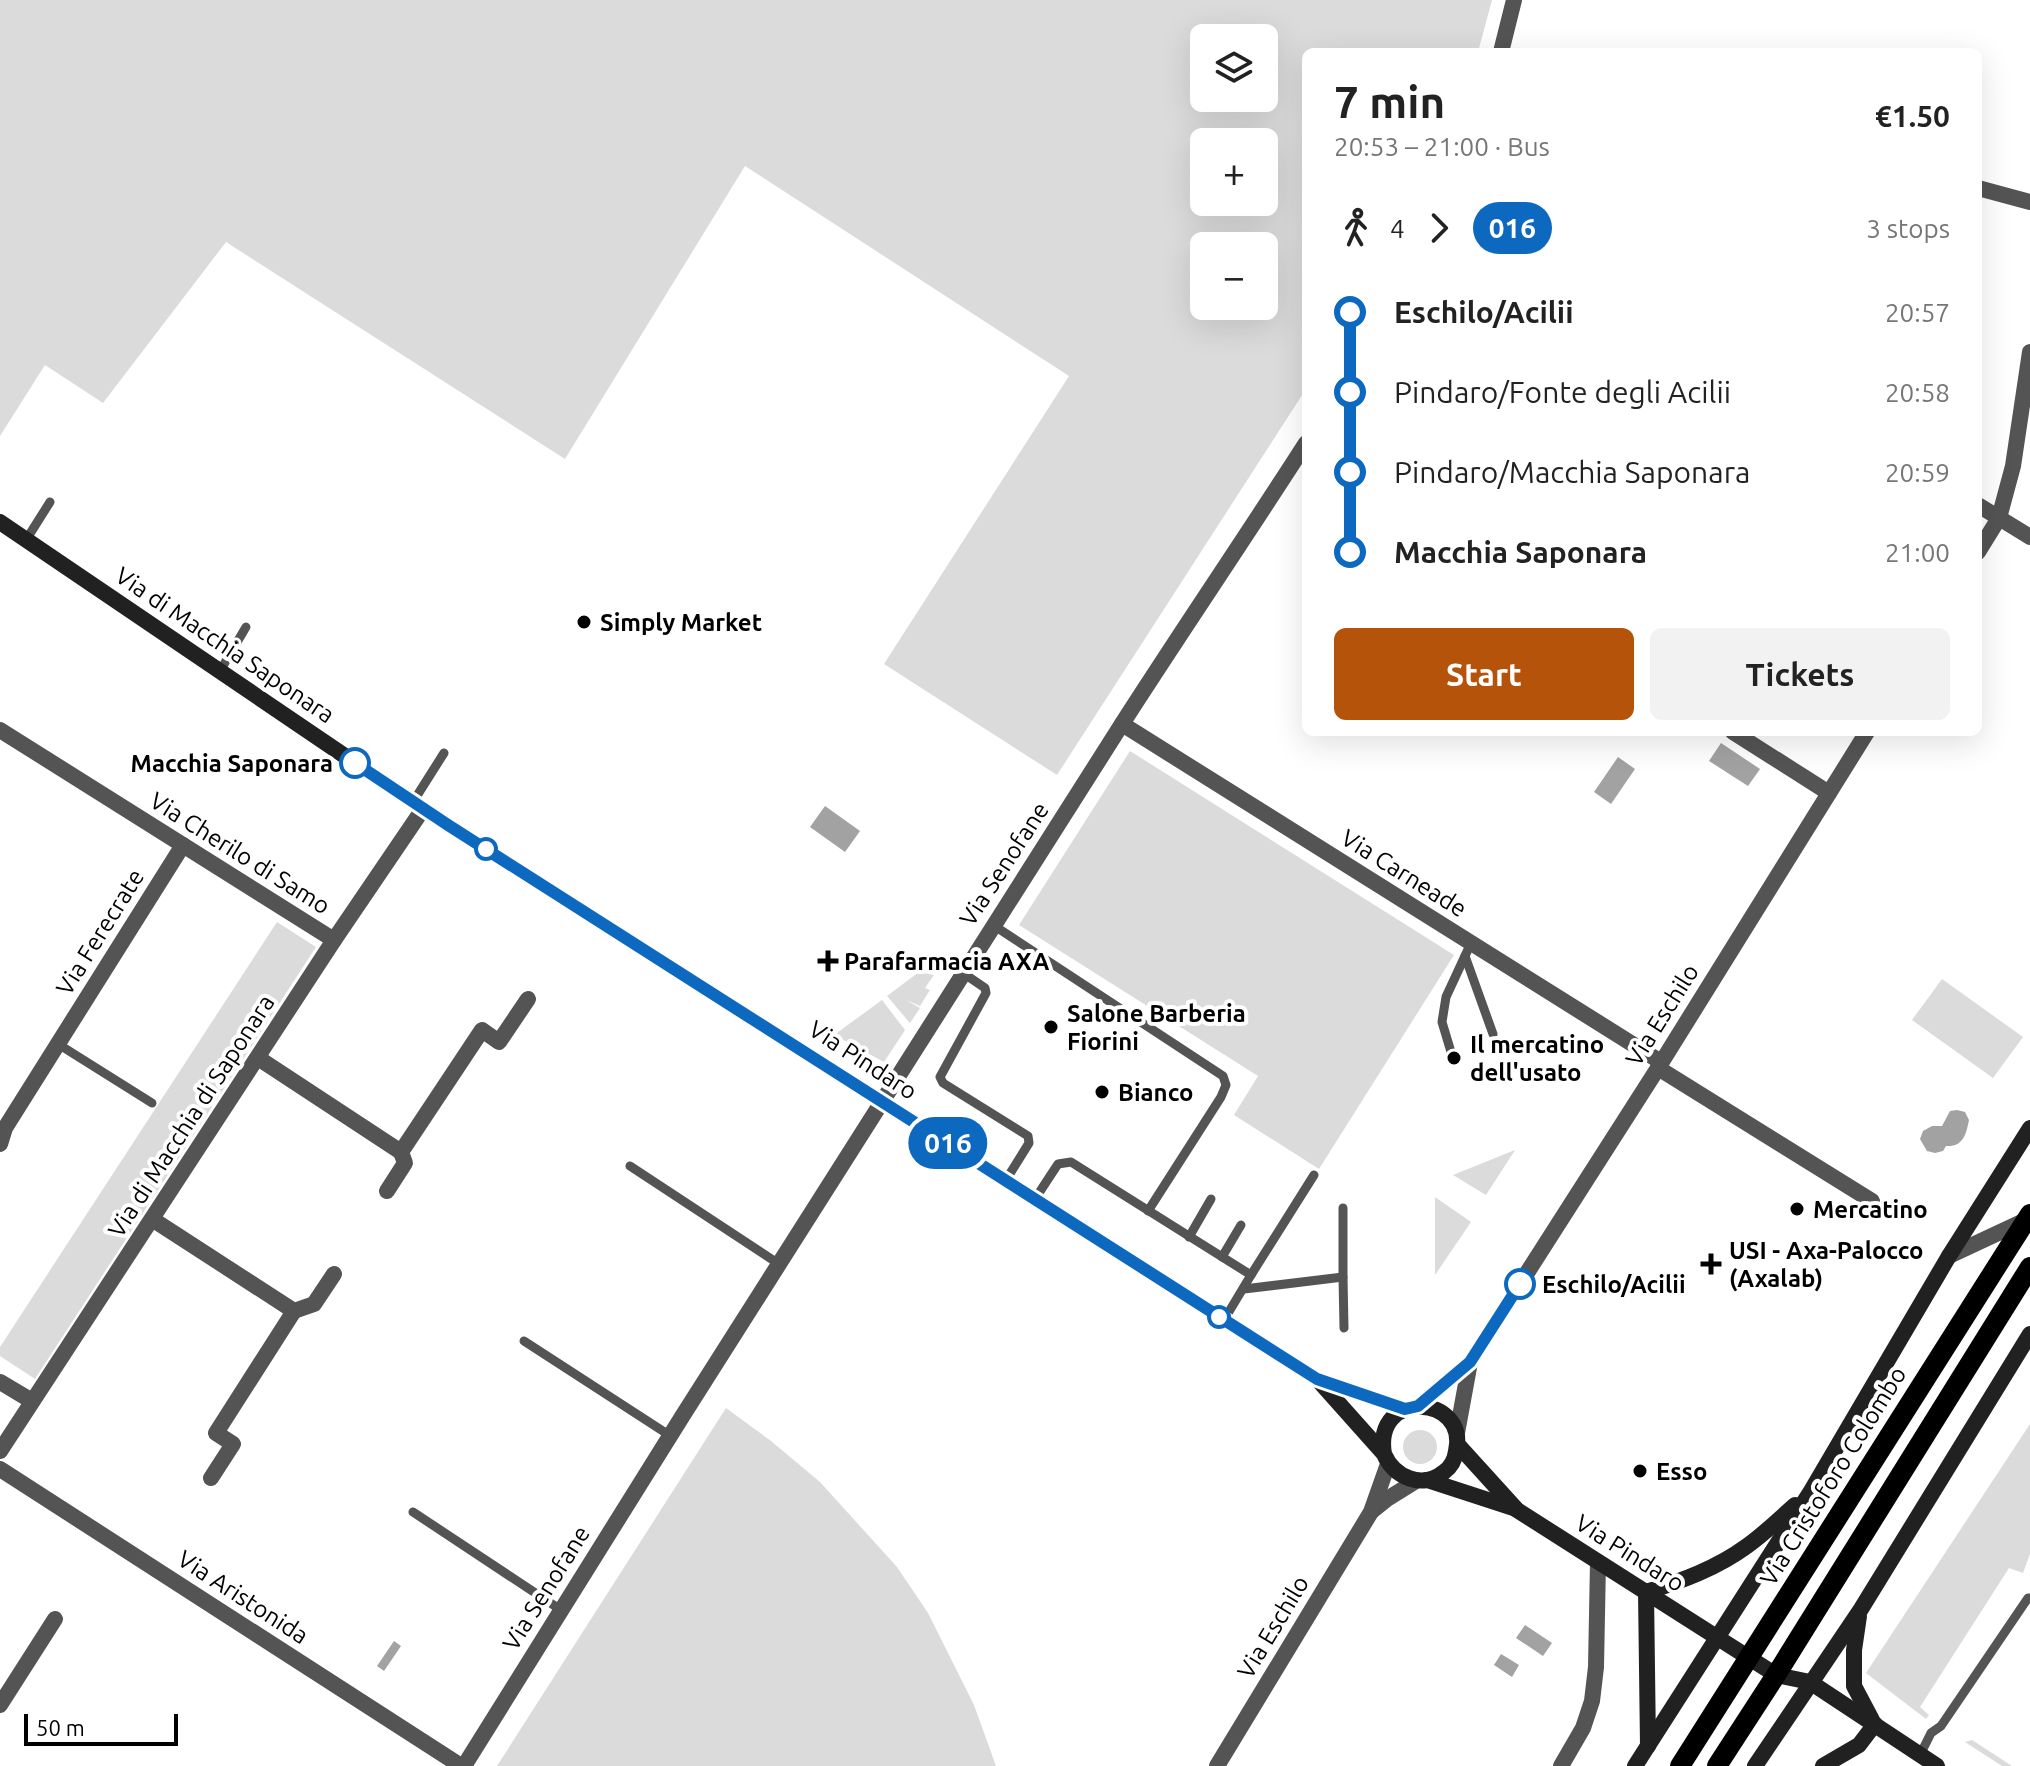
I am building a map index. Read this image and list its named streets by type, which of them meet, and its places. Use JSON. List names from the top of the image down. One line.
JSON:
{"streets":{"main road":["Via Cristoforo Colombo"],"street":["Via di Macchia Saponara","Via Cherilo di Samo","Via Senofane","Via Carneade","Via Ferecrate","Via Eschilo","Via Pindaro","Via di Macchia di Saponara","Via Aristonida"]},"crossings":[["Via di Macchia Saponara","Via Pindaro"],["Via di Macchia Saponara","Via di Macchia di Saponara"],["Via Cherilo di Samo","Via Ferecrate"],["Via Cherilo di Samo","Via di Macchia di Saponara"],["Via Senofane","Via Carneade"],["Via Senofane","Via Pindaro"],["Via Senofane","Via Aristonida"],["Via Carneade","Via Eschilo"],["Via Pindaro","Via di Macchia di Saponara"],["Via Pindaro","Via Cristoforo Colombo"]],"places":{"other":["Simply Market","Macchia Saponara","Salone Barberia Fiorini","Il mercatino dell'usato","Bianco","Mercatino","Eschilo/Acilii","Esso"],"health":["Parafarmacia AXA","USI - Axa-Palocco (Axalab)"]},"lines":["bus line 016"],"scale_bar":"50 m","page":{"on_map":"016","map_buttons":["+","−"],"heading":["7 min","20:53 – 21:00 · Bus","€1.50"],"legs":["4","016","3 stops"],"list":[{"name":"Eschilo/Acilii","value":"20:57"},{"name":"Pindaro/Fonte degli Acilii","value":"20:58"},{"name":"Pindaro/Macchia Saponara","value":"20:59"},{"name":"Macchia Saponara","value":"21:00"}],"buttons":["Start","Tickets"],"scale":"50 m"}}
